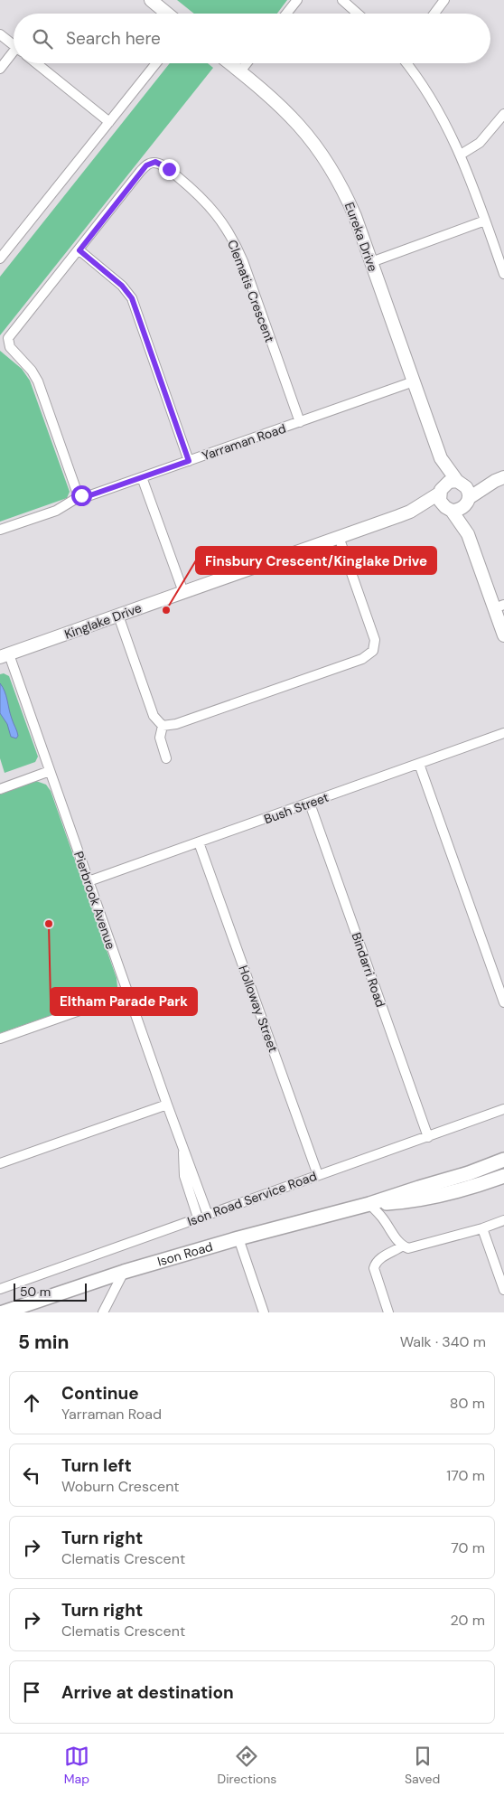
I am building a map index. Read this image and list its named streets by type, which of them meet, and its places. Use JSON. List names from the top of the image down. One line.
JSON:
{"streets":{"main road":["Ison Road"],"street":["Eureka Drive","Clematis Crescent","Yarraman Road","Kinglake Drive","Bush Street","Pierbrook Avenue","Bindarri Road","Holloway Street","Ison Road Service Road"]},"crossings":[["Eureka Drive","Yarraman Road"],["Eureka Drive","Kinglake Drive"],["Clematis Crescent","Yarraman Road"],["Kinglake Drive","Pierbrook Avenue"],["Bush Street","Pierbrook Avenue"],["Bush Street","Bindarri Road"],["Bush Street","Holloway Street"],["Pierbrook Avenue","Ison Road Service Road"],["Bindarri Road","Ison Road Service Road"],["Holloway Street","Ison Road Service Road"]],"places":["Finsbury Crescent/Kinglake Drive","Eltham Parade Park"],"scale_bar":"50 m","page":{"search":"Search here","scale":"50 m","heading":["5 min","Walk · 340 m"],"list":[["Continue","Yarraman Road","80 m"],["Turn left","Woburn Crescent","170 m"],["Turn right","Clematis Crescent","70 m"],["Turn right","Clematis Crescent","20 m"],"Arrive at destination"],"nav":["Map","Directions","Saved"]}}
